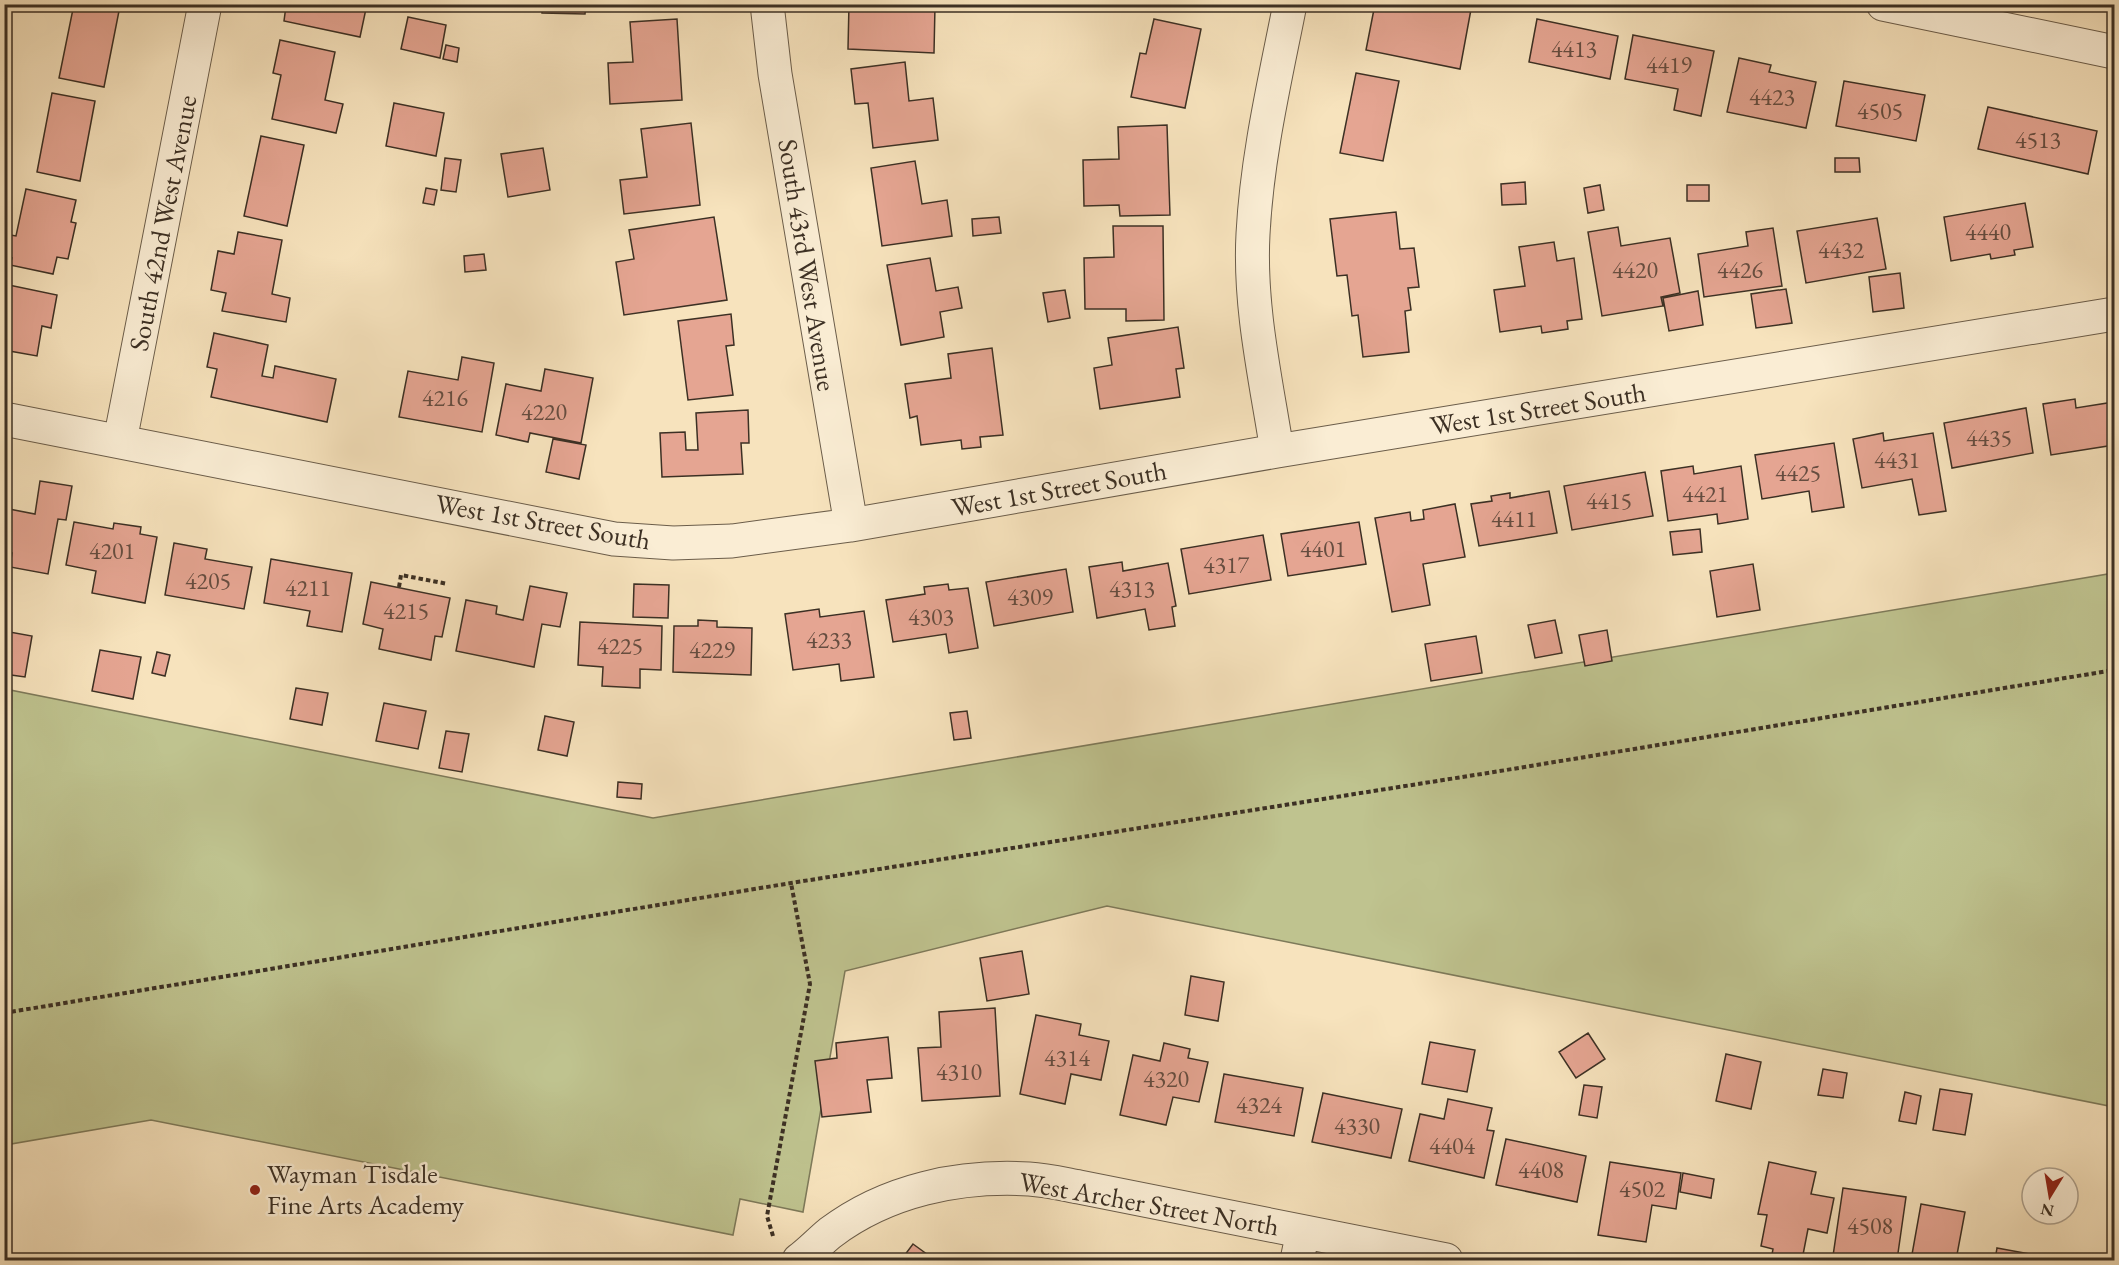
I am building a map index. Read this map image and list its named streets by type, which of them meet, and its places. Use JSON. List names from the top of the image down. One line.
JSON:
{"streets":{"street":["South 42nd West Avenue","South 43rd West Avenue","West 1st Street South","West Archer Street North"]},"crossings":[["South 42nd West Avenue","West 1st Street South"],["South 43rd West Avenue","West 1st Street South"]],"places":["Wayman Tisdale Fine Arts Academy"],"house_numbers":["4413","4419","4423","4505","4513","4440","4432","4420","4426","4216","4220","4435","4431","4425","4421","4415","4411","4401","4201","4317","4205","4211","4313","4309","4215","4303","4233","4225","4229","4314","4310","4320","4324","4330","4404","4408","4502","4508"],"north":"bottom"}
